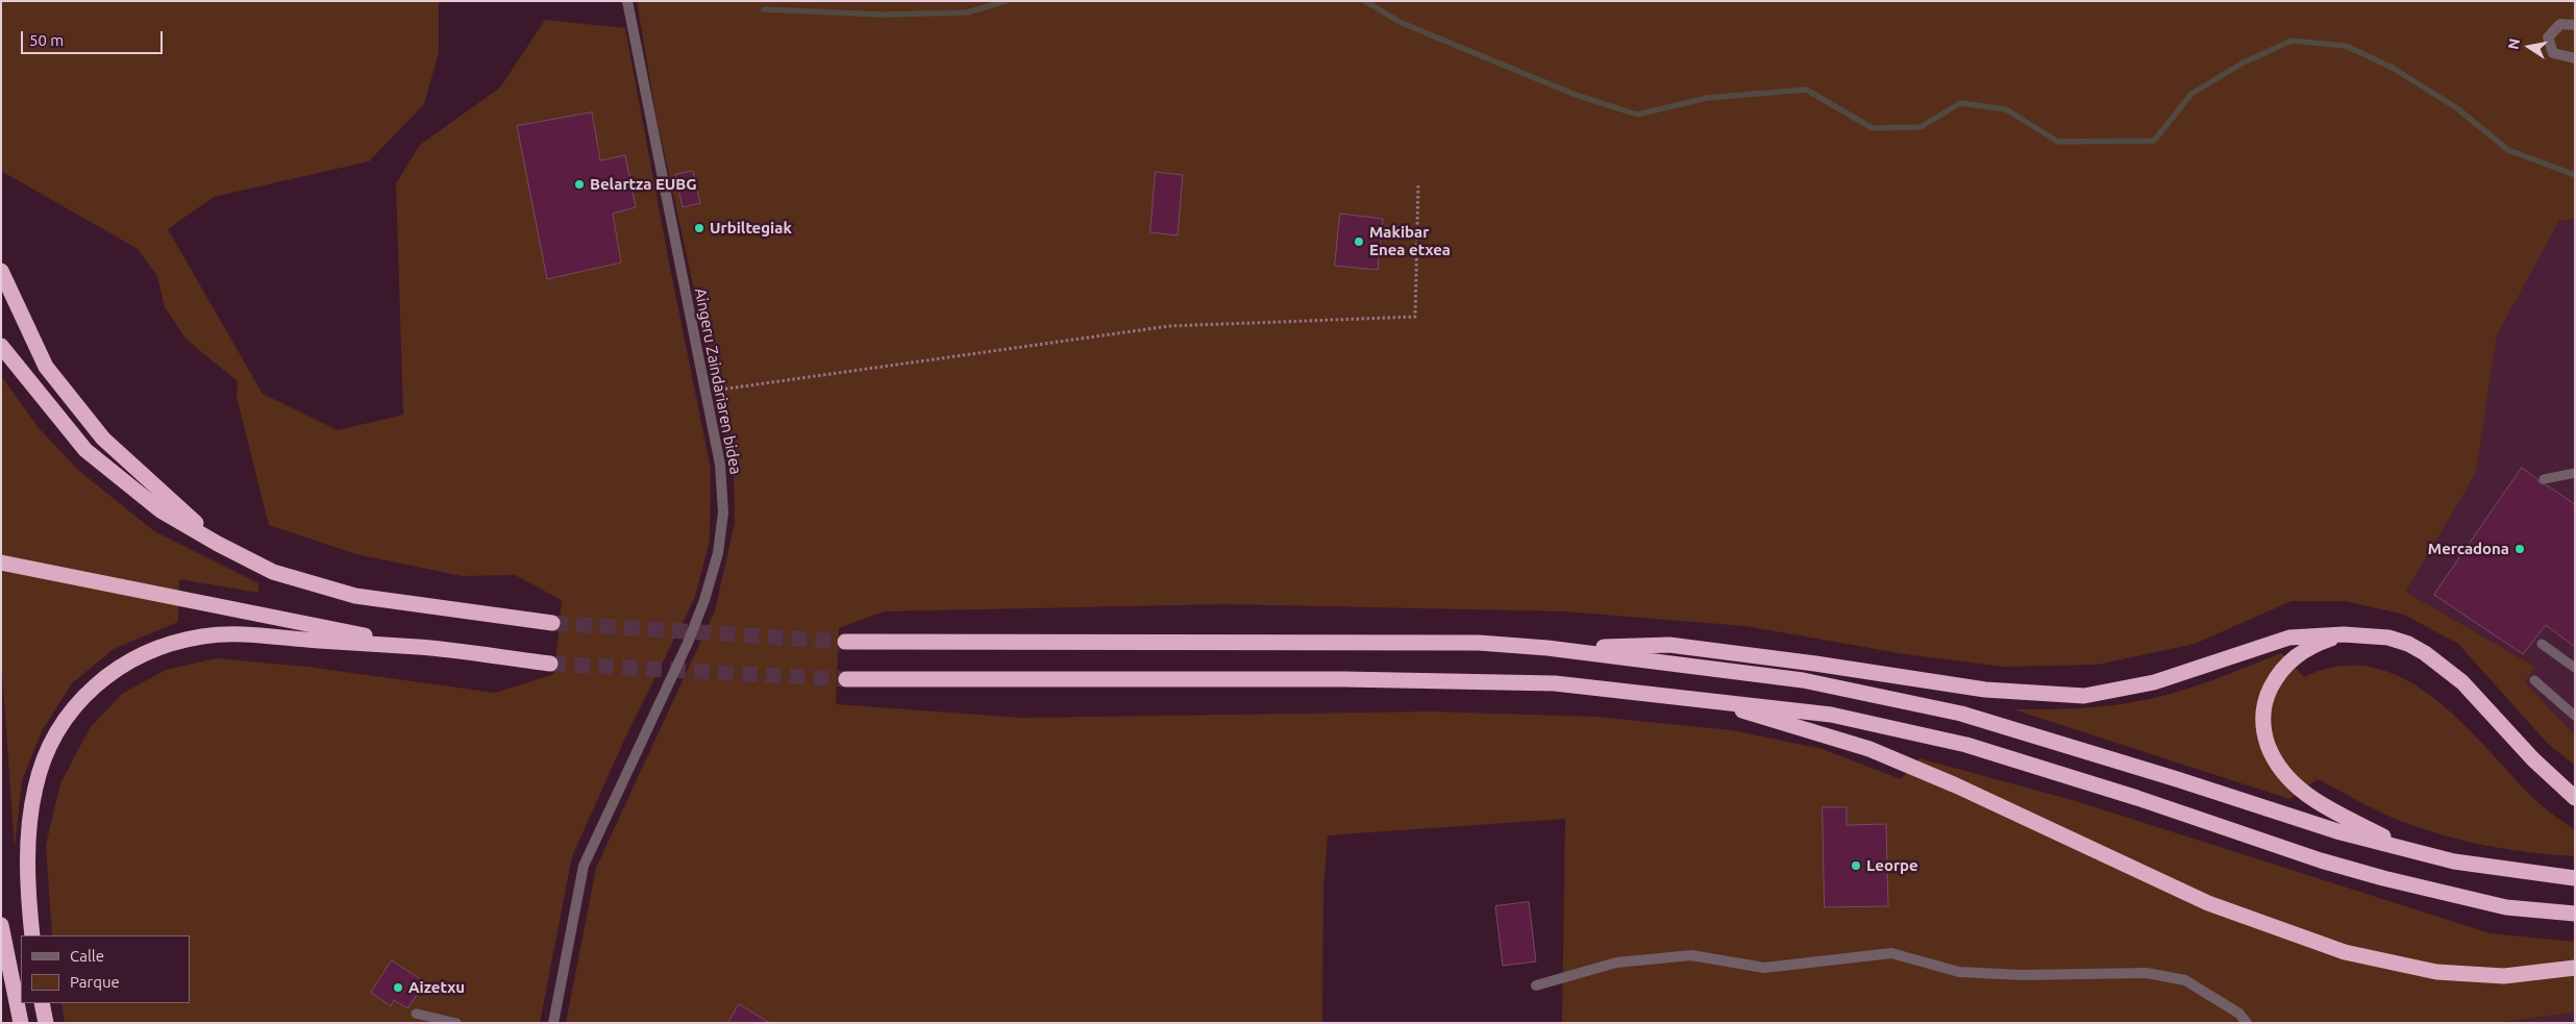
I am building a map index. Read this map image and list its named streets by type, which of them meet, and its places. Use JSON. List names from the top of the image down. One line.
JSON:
{"streets":{"street":["Aingeru Zaindariaren bidea"]},"places":["Belartza EUBG","Urbiltegiak","Makibar Enea etxea","Mercadona","Leorpe","Aizetxu"],"legend":["Calle","Parque"],"scale_bar":"50 m","north":"left"}
